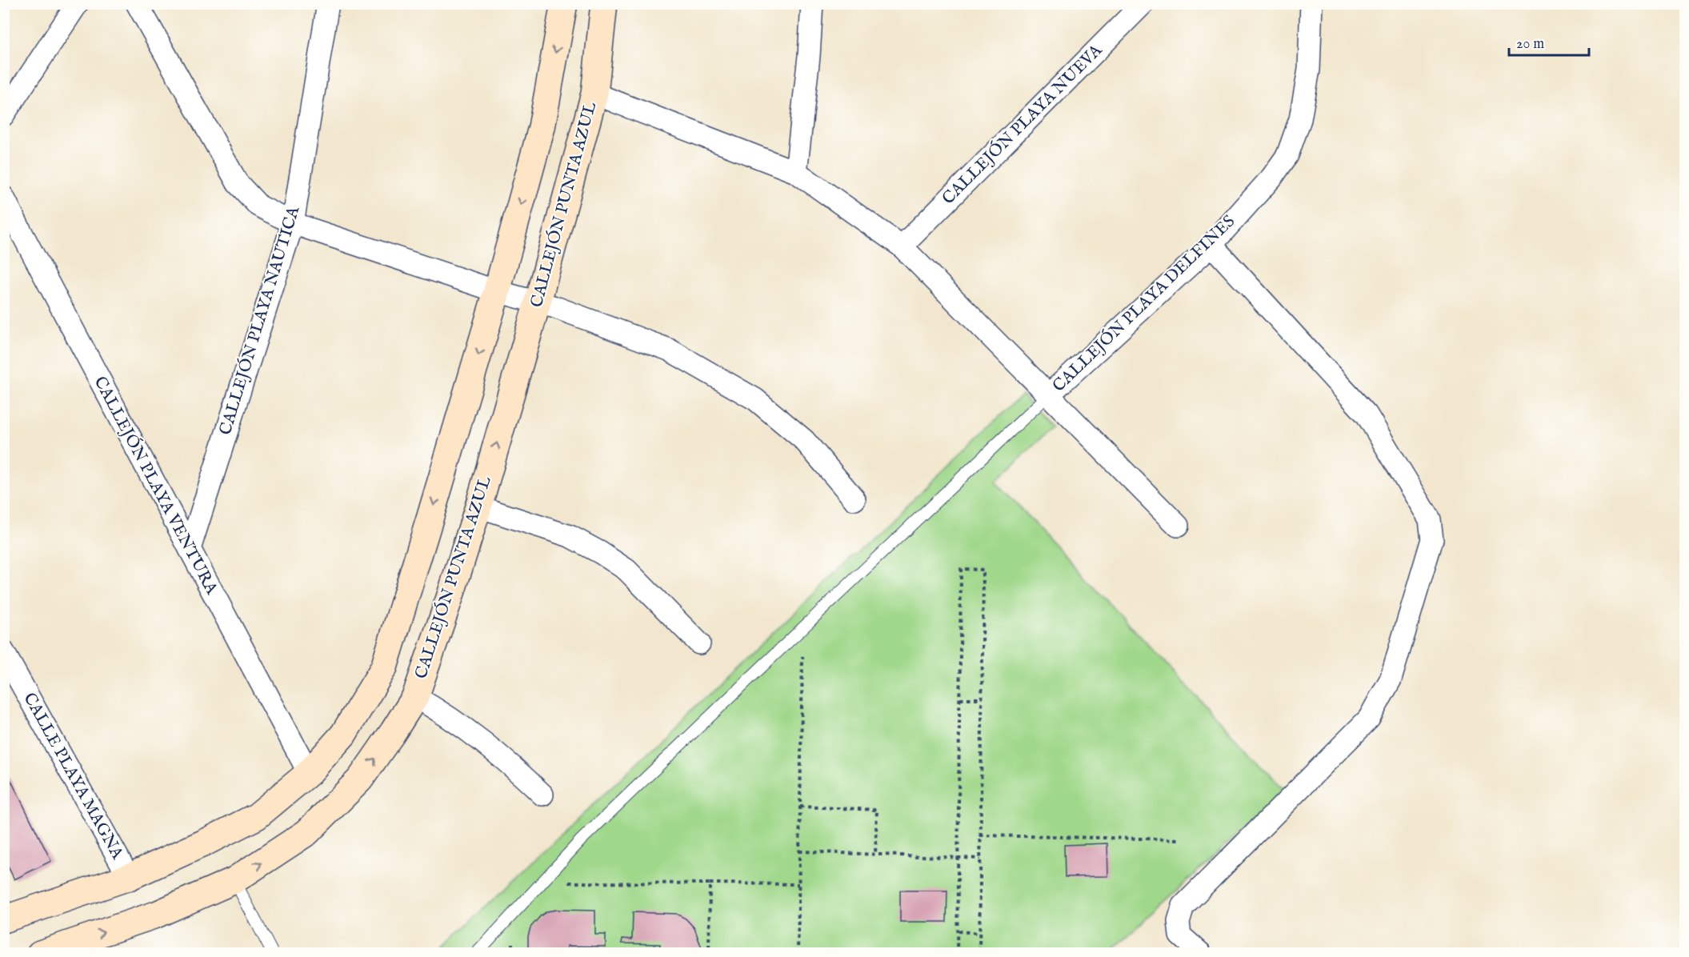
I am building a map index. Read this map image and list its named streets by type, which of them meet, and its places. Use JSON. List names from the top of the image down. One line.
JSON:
{"streets":{"street":["CALLEJÓN PLAYA NUEVA","CALLEJÓN PUNTA AZUL","CALLEJÓN PLAYA DELFINES","CALLEJÓN PLAYA NAUTICA","CALLEJÓN PLAYA VENTURA","CALLE PLAYA MAGNA"]},"crossings":[["CALLEJÓN PLAYA NAUTICA","CALLEJÓN PLAYA VENTURA"]],"scale_bar":"20 m"}
